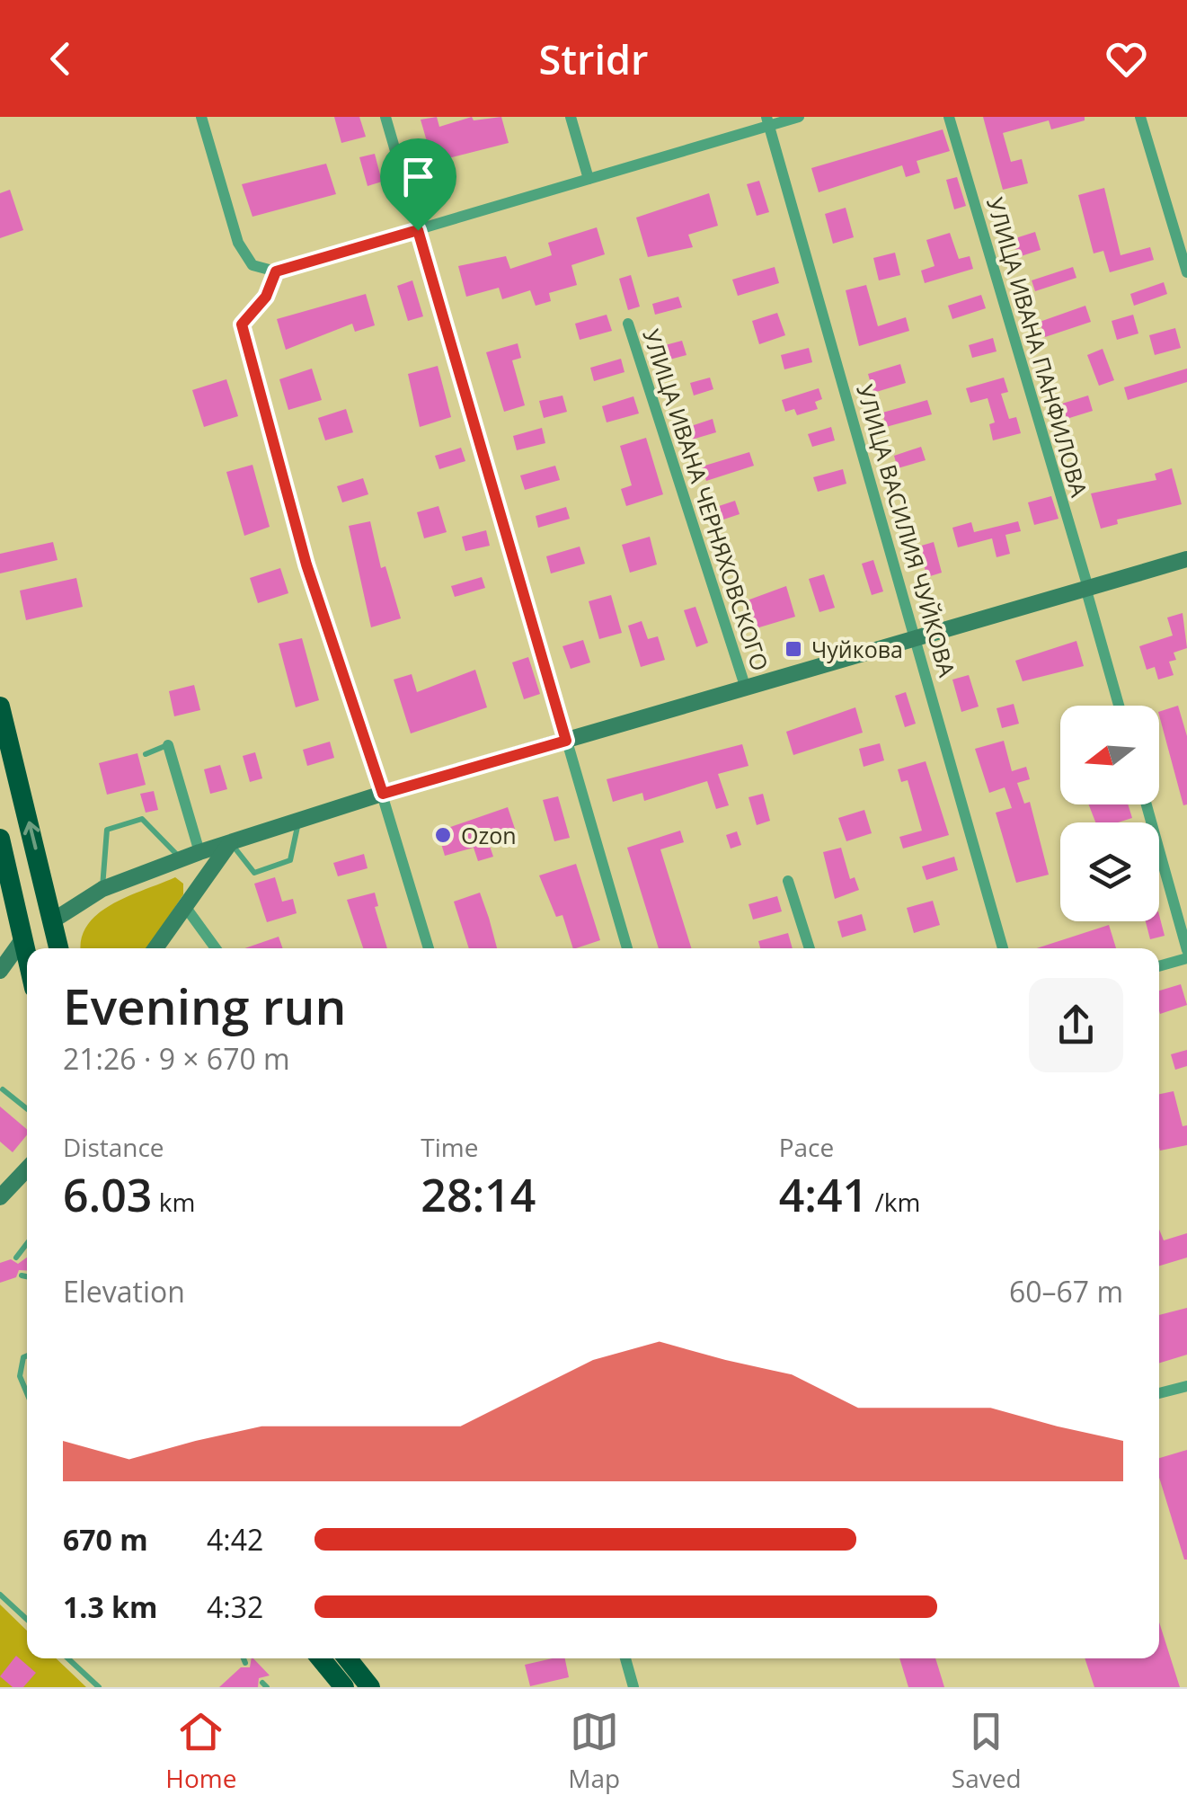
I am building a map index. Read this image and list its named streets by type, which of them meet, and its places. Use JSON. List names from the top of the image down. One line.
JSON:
{"streets":{"street":["УЛИЦА ИВАНА ПАНФИЛОВА","УЛИЦА ИВАНА ЧЕРНЯХОВСКОГО","УЛИЦА ВАСИЛИЯ ЧУЙКОВА"]},"places":{"transit":["Чуйкова"],"other":["Ozon"]},"north":"left","page":{"header":"Stridr","heading":["Evening run","21:26 · 9 × 670 m"],"stats":[["Distance","6.03 km"],["Time","28:14"],["Pace","4:41 /km"]],"chart":["Elevation","60–67 m"],"list":[{"name":"670 m","note":"4:42"},{"name":"1.3 km","note":"4:32"}],"tabs":["Home","Map","Saved"]}}
